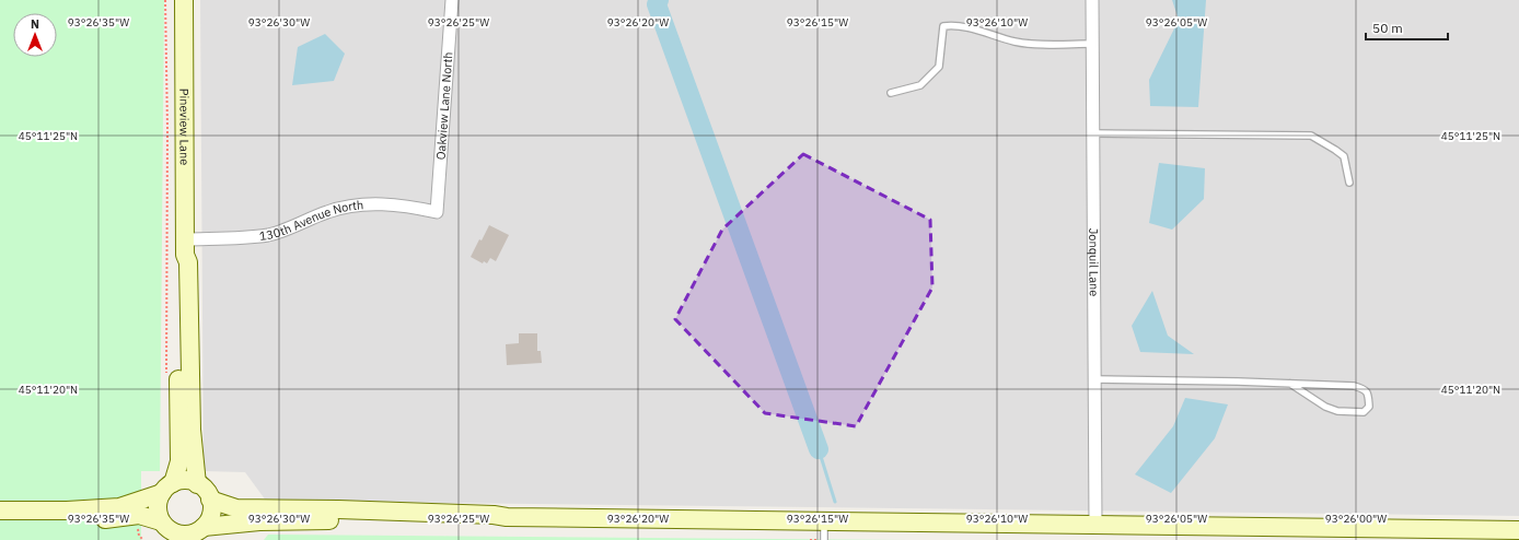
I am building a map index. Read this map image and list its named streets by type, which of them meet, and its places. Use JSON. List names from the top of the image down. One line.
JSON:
{"streets":{"main road":["Pineview Lane"],"street":["Oakview Lane North","130th Avenue North","Jonquil Lane"]},"crossings":[["Oakview Lane North","130th Avenue North"],["Pineview Lane","130th Avenue North"]],"scale_bar":"50 m","north":"top","coordinates":["93°26'35\"W","93°26'30\"W","93°26'25\"W","93°26'20\"W","93°26'15\"W","93°26'10\"W","93°26'05\"W","45°11'25\"N","45°11'20\"N","93°26'00\"W"]}
